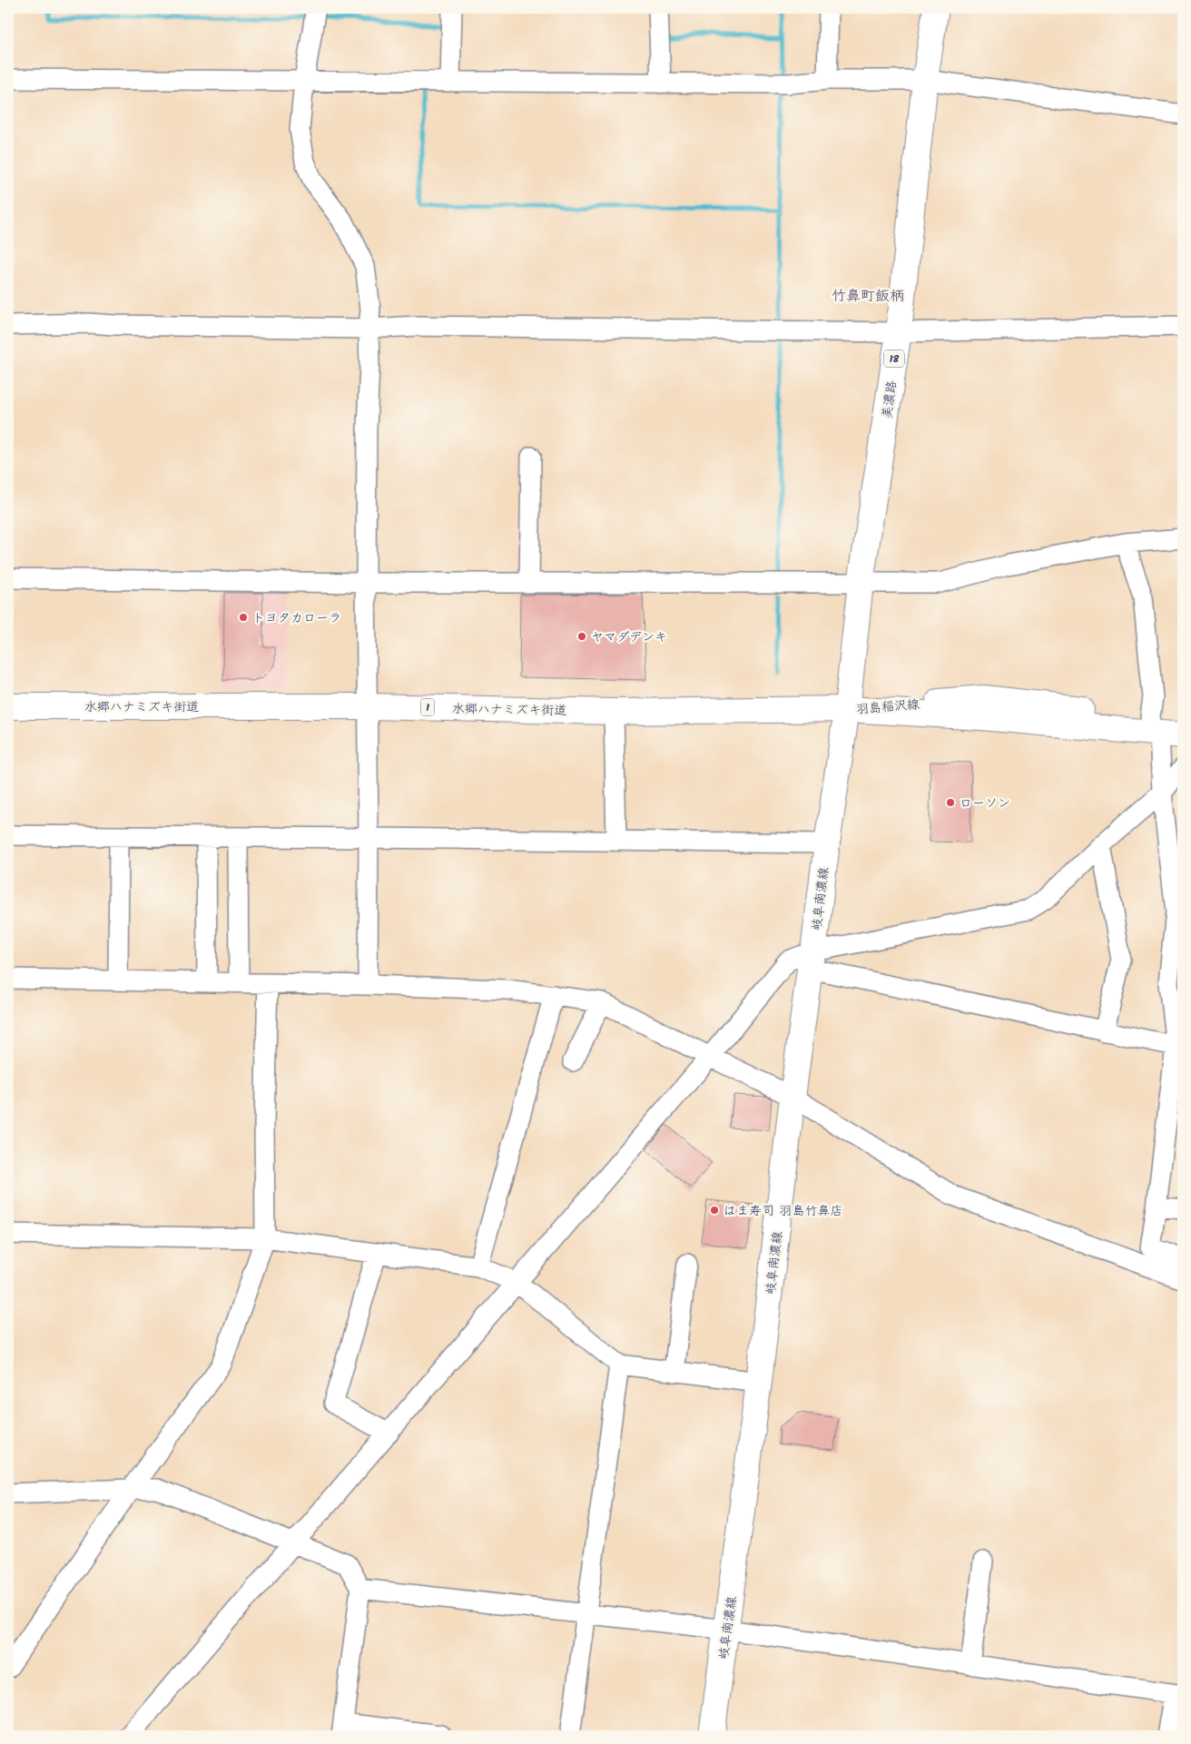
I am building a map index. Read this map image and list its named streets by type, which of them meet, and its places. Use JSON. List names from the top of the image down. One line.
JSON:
{"streets":{"main road":["18","美濃路","水郷ハナミズキ街道","羽島稲沢線","1","岐阜南濃線"]},"crossings":[["美濃路","水郷ハナミズキ街道"],["美濃路","羽島稲沢線"],["美濃路","岐阜南濃線"],["水郷ハナミズキ街道","羽島稲沢線"],["水郷ハナミズキ街道","岐阜南濃線"],["羽島稲沢線","岐阜南濃線"]],"districts":["竹鼻町飯柄"],"places":["トヨタカローラ","ヤマダデンキ","ローソン","はま寿司 羽島竹鼻店"]}
